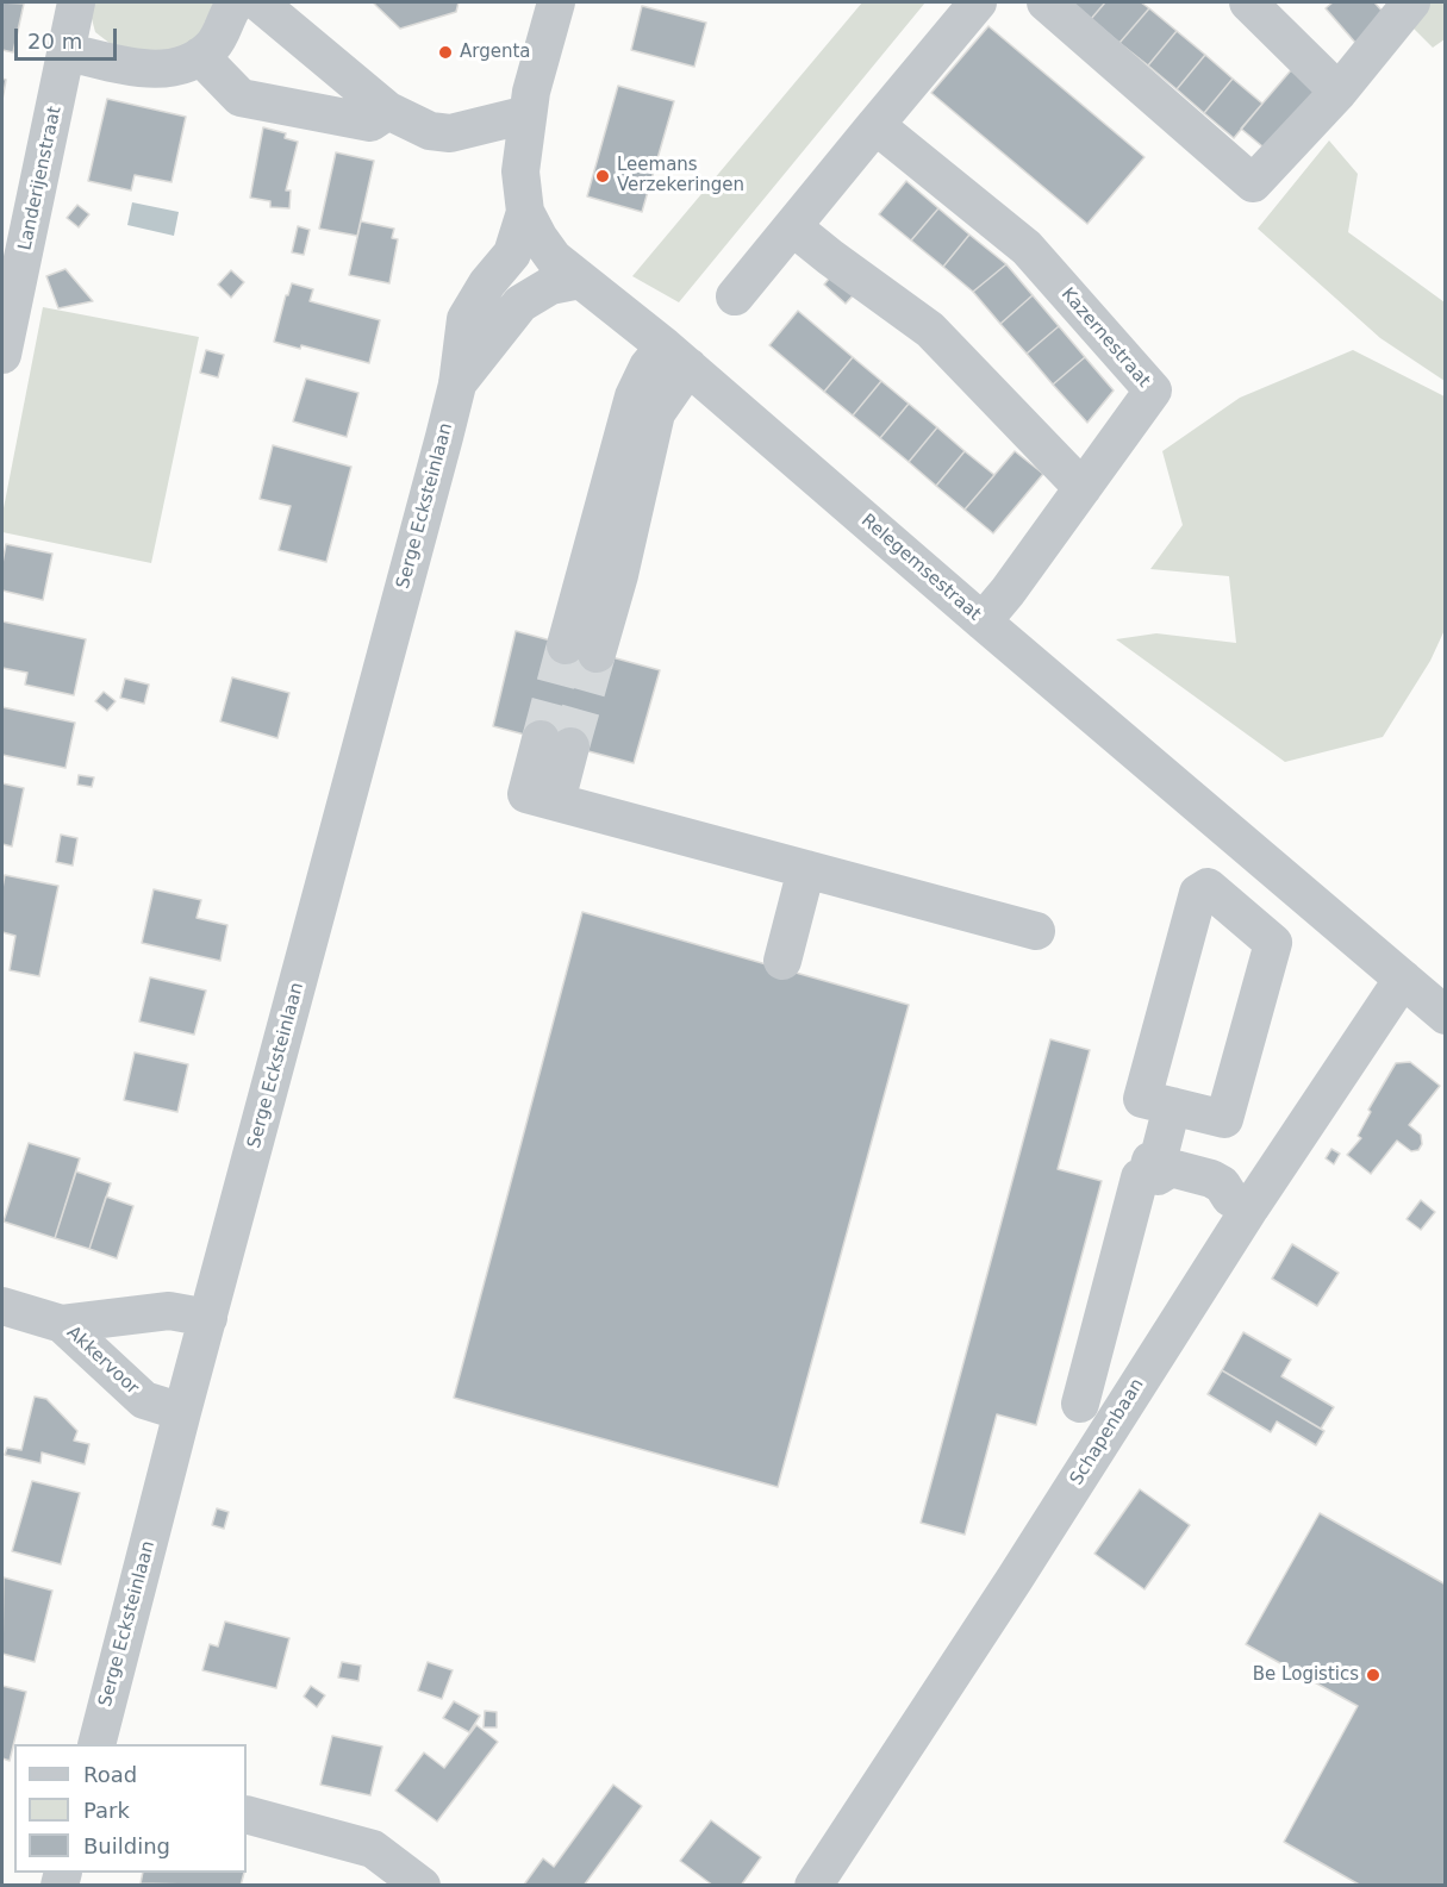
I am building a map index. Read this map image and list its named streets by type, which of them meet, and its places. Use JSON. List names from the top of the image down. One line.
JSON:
{"streets":{"street":["Landerijenstraat","Kazernestraat","Serge Ecksteinlaan","Relegemsestraat","Akkervoor","Schapenbaan"]},"crossings":[["Kazernestraat","Relegemsestraat"],["Serge Ecksteinlaan","Relegemsestraat"],["Serge Ecksteinlaan","Akkervoor"],["Relegemsestraat","Schapenbaan"]],"places":["Argenta","Leemans Verzekeringen","Be Logistics"],"legend":["Road","Park","Building"],"scale_bar":"20 m"}
